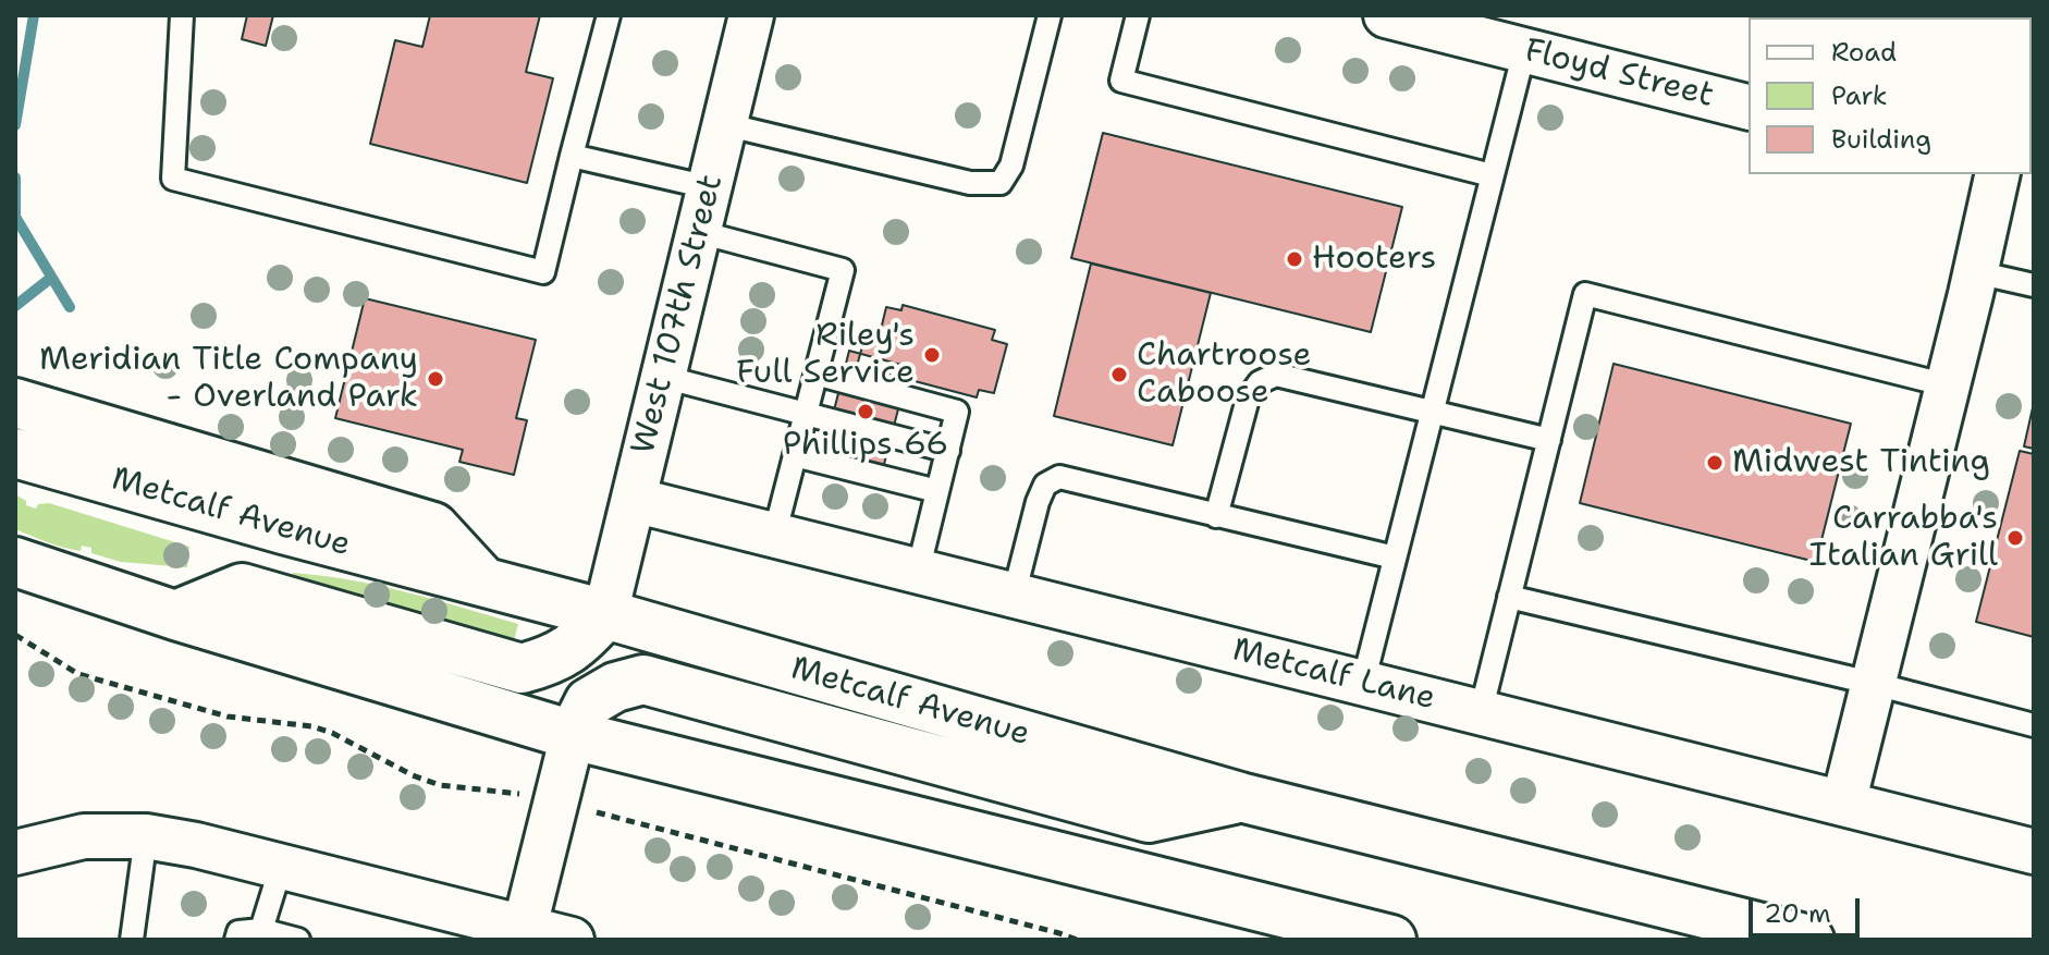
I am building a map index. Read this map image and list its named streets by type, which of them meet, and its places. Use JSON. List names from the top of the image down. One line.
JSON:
{"streets":{"main road":["Metcalf Avenue"],"street":["Floyd Street","West 107th Street","Metcalf Lane"]},"crossings":[["West 107th Street","Metcalf Avenue"],["West 107th Street","Metcalf Lane"]],"places":["Hooters","Riley's Full Service","Chartroose Caboose","Meridian Title Company - Overland Park","Phillips 66","Midwest Tinting","Carrabba's Italian Grill"],"legend":["Road","Park","Building"],"scale_bar":"20 m"}
